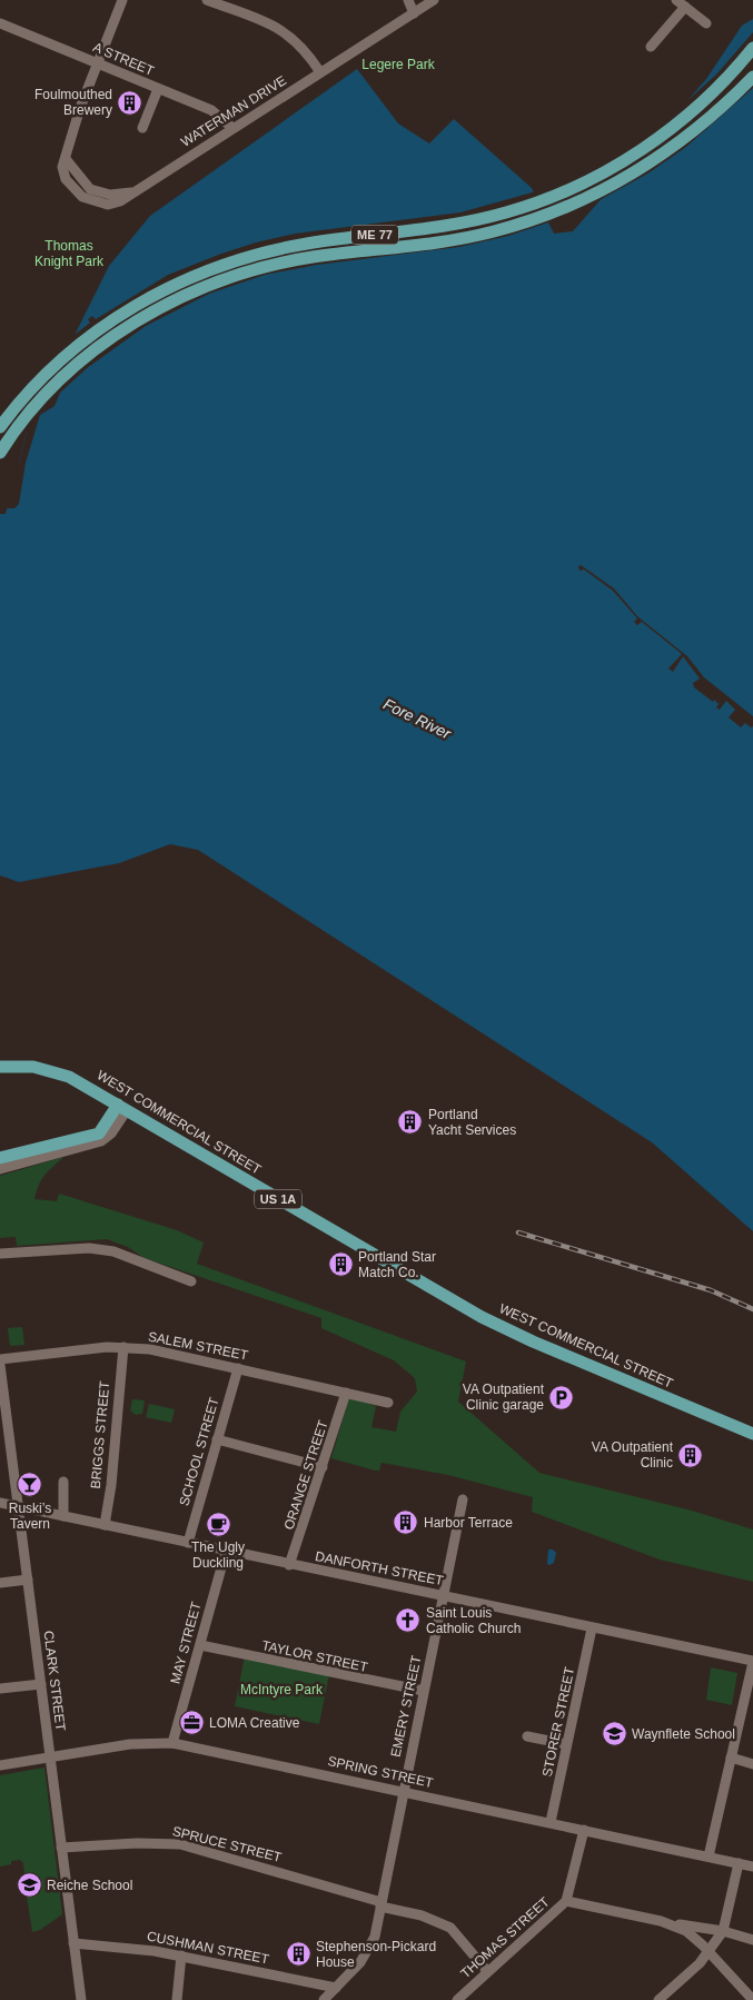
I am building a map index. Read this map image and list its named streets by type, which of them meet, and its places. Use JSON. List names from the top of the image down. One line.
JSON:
{"streets":{"main road":["ME 77","WEST COMMERCIAL STREET","US 1A"],"street":["A STREET","WATERMAN DRIVE","SALEM STREET","BRIGGS STREET","SCHOOL STREET","ORANGE STREET","DANFORTH STREET","MAY STREET","TAYLOR STREET","CLARK STREET","EMERY STREET","STORER STREET","SPRING STREET","SPRUCE STREET","THOMAS STREET","CUSHMAN STREET"]},"crossings":[["A STREET","WATERMAN DRIVE"],["SALEM STREET","BRIGGS STREET"],["SALEM STREET","SCHOOL STREET"],["SALEM STREET","ORANGE STREET"],["BRIGGS STREET","DANFORTH STREET"],["SCHOOL STREET","DANFORTH STREET"],["ORANGE STREET","DANFORTH STREET"],["DANFORTH STREET","MAY STREET"],["DANFORTH STREET","CLARK STREET"],["DANFORTH STREET","EMERY STREET"],["DANFORTH STREET","STORER STREET"],["MAY STREET","TAYLOR STREET"],["MAY STREET","SPRING STREET"],["TAYLOR STREET","EMERY STREET"],["CLARK STREET","SPRING STREET"],["CLARK STREET","SPRUCE STREET"],["CLARK STREET","CUSHMAN STREET"],["EMERY STREET","SPRING STREET"],["EMERY STREET","SPRUCE STREET"],["EMERY STREET","CUSHMAN STREET"],["STORER STREET","SPRING STREET"],["SPRING STREET","THOMAS STREET"],["SPRUCE STREET","THOMAS STREET"]],"water":["Fore River"],"parks":["Legere Park","Thomas Knight Park","McIntyre Park"],"places":{"building":["Foulmouthed Brewery","Portland Yacht Services","Portland Star Match Co.","VA Outpatient Clinic","Harbor Terrace","Stephenson-Pickard House"],"parking":["VA Outpatient Clinic garage"],"bar":["Ruski’s Tavern"],"cafe":["The Ugly Duckling"],"church":["Saint Louis Catholic Church"],"office":["LOMA Creative"],"school or university":["Waynflete School","Reiche School"]}}
